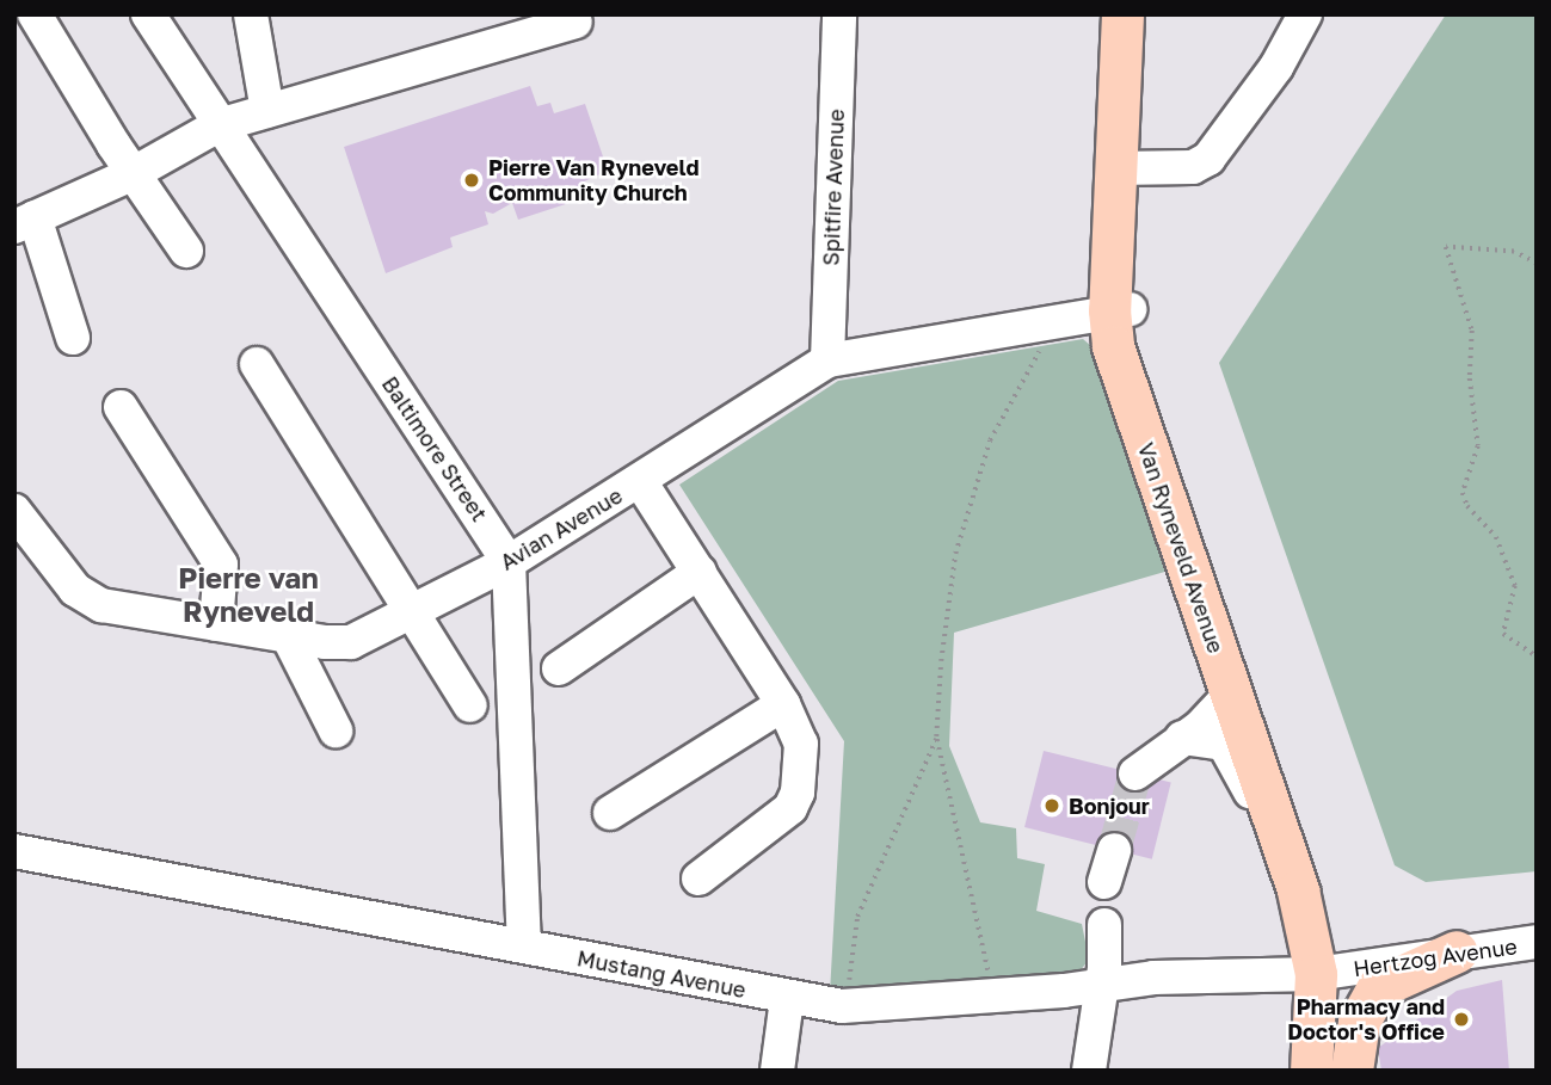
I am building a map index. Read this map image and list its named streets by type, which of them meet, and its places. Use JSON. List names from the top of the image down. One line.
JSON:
{"streets":{"main road":["Van Ryneveld Avenue"],"street":["Spitfire Avenue","Baltimore Street","Avian Avenue","Hertzog Avenue","Mustang Avenue"]},"crossings":[["Spitfire Avenue","Avian Avenue"],["Baltimore Street","Avian Avenue"],["Avian Avenue","Van Ryneveld Avenue"],["Van Ryneveld Avenue","Hertzog Avenue"],["Van Ryneveld Avenue","Mustang Avenue"],["Hertzog Avenue","Mustang Avenue"]],"districts":["Pierre van Ryneveld"],"places":["Pierre Van Ryneveld Community Church","Bonjour","Pharmacy and Doctor's Office"]}
